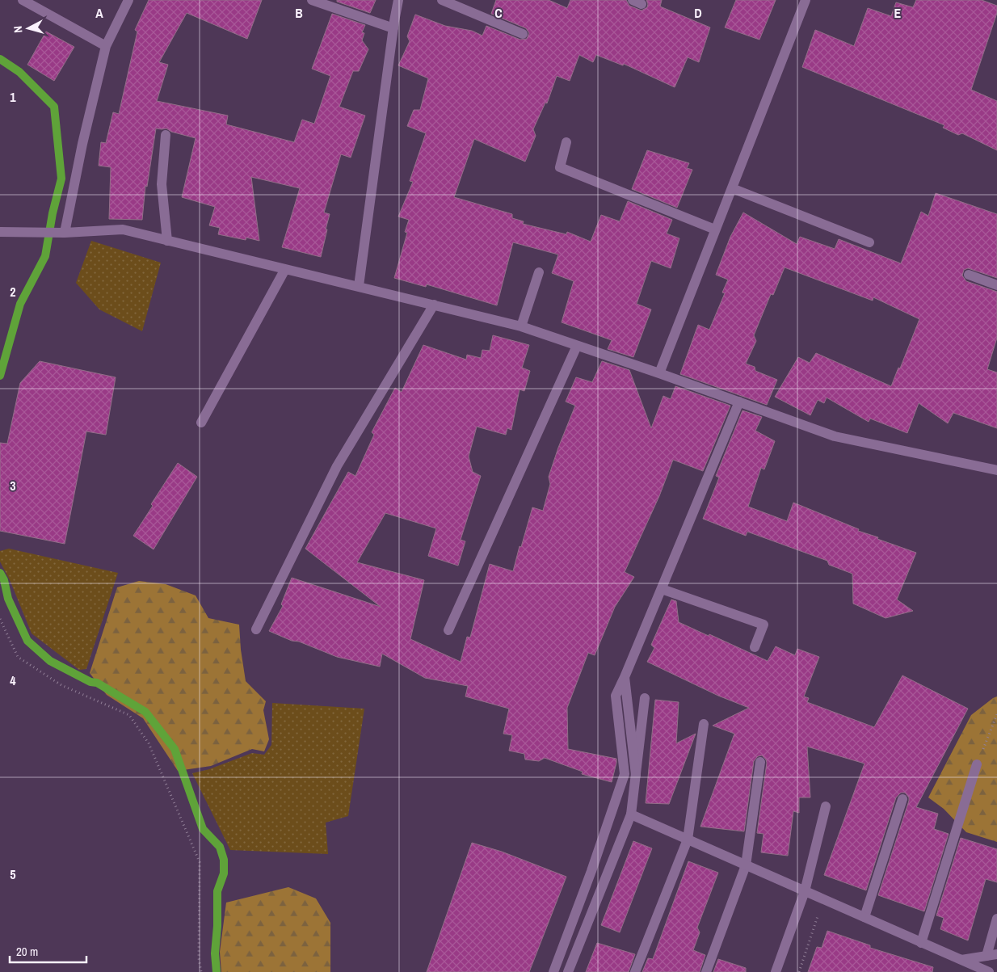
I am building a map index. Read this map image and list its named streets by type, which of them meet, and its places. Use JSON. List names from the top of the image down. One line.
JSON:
{"scale_bar":"20 m","north":"left","grid":{"columns":["A","B","C","D","E"],"rows":["1","2","3","4","5"]}}
